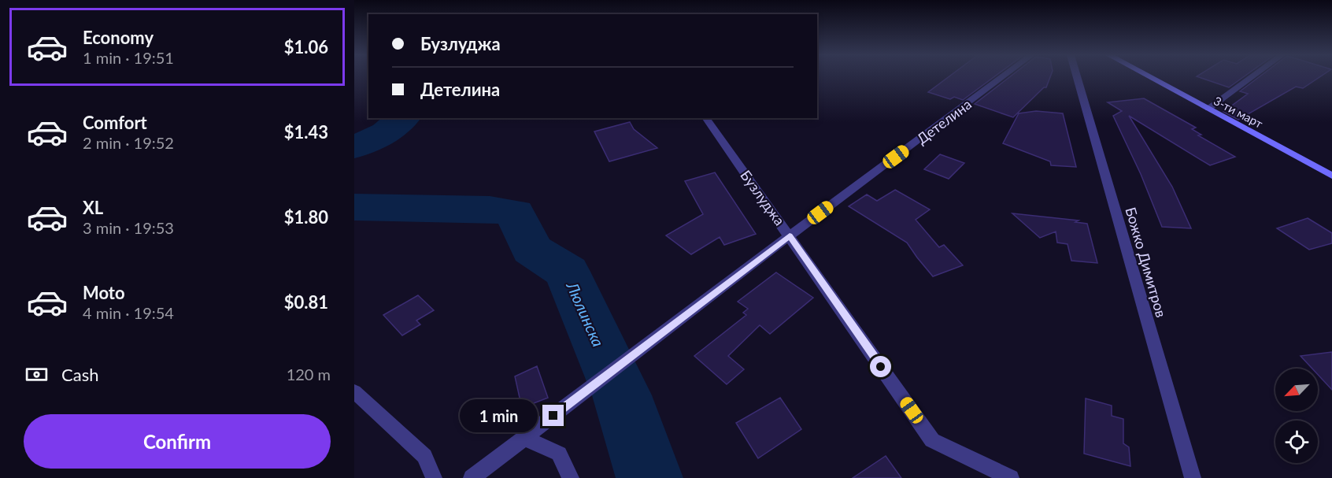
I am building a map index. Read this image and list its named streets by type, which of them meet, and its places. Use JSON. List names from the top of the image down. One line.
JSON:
{"streets":{"street":["3-ти март","Детелина","Бузлуджа","Божко Димитров"]},"crossings":[["Детелина","Бузлуджа"]],"water":["Люлинска"],"north":"bottom left","page":{"list":[{"name":"Economy","note":"1 min · 19:51","value":"$1.06"},{"name":"Comfort","note":"2 min · 19:52","value":"$1.43"},{"name":"XL","note":"3 min · 19:53","value":"$1.80"},{"name":"Moto","note":"4 min · 19:54","value":"$0.81"}],"banner":["Бузлуджа","Детелина"],"pay":["Cash","120 m"],"bubble":"1 min","buttons":"Confirm"}}
